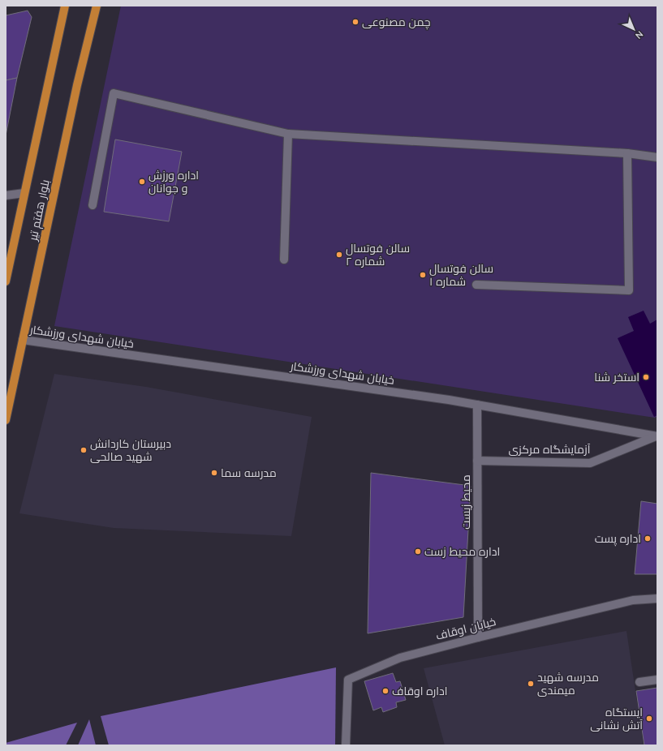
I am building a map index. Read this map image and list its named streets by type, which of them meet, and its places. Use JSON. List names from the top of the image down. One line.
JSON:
{"streets":{"main road":["بلوار هفتم تیر"],"street":["خیابان شهدای ورزشکار","آزمایشگاه مرکزی","محیط زیست","خیابان اوقاف"]},"crossings":[["بلوار هفتم تیر","خیابان شهدای ورزشکار"],["خیابان شهدای ورزشکار","آزمایشگاه مرکزی"],["خیابان شهدای ورزشکار","محیط زیست"],["آزمایشگاه مرکزی","محیط زیست"],["محیط زیست","خیابان اوقاف"]],"places":["چمن مصنوعی","اداره ورزش و جوانان","سالن فوتسال شماره ۲","سالن فوتسال شماره ۱","استخر شنا","دبیرستان کاردانش شهید صالحی","مدرسه سما","اداره پست","اداره محیط زست","مدرسه شهید میمندی","اداره اوقاف","ایستگاه آتش نشانی"],"north":"bottom right"}
